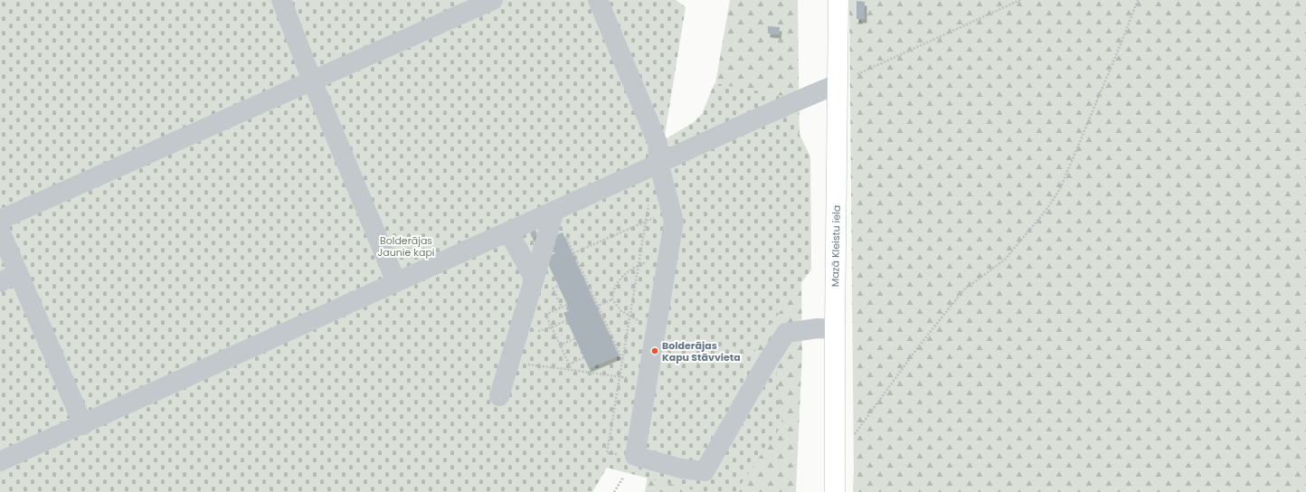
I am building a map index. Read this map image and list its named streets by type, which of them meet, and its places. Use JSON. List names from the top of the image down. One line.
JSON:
{"streets":{"main road":["Mazā Kleistu iela"]},"parks":["Bolderājas Jaunie kapi"],"places":["Bolderājas Kapu Stāvvieta"]}
